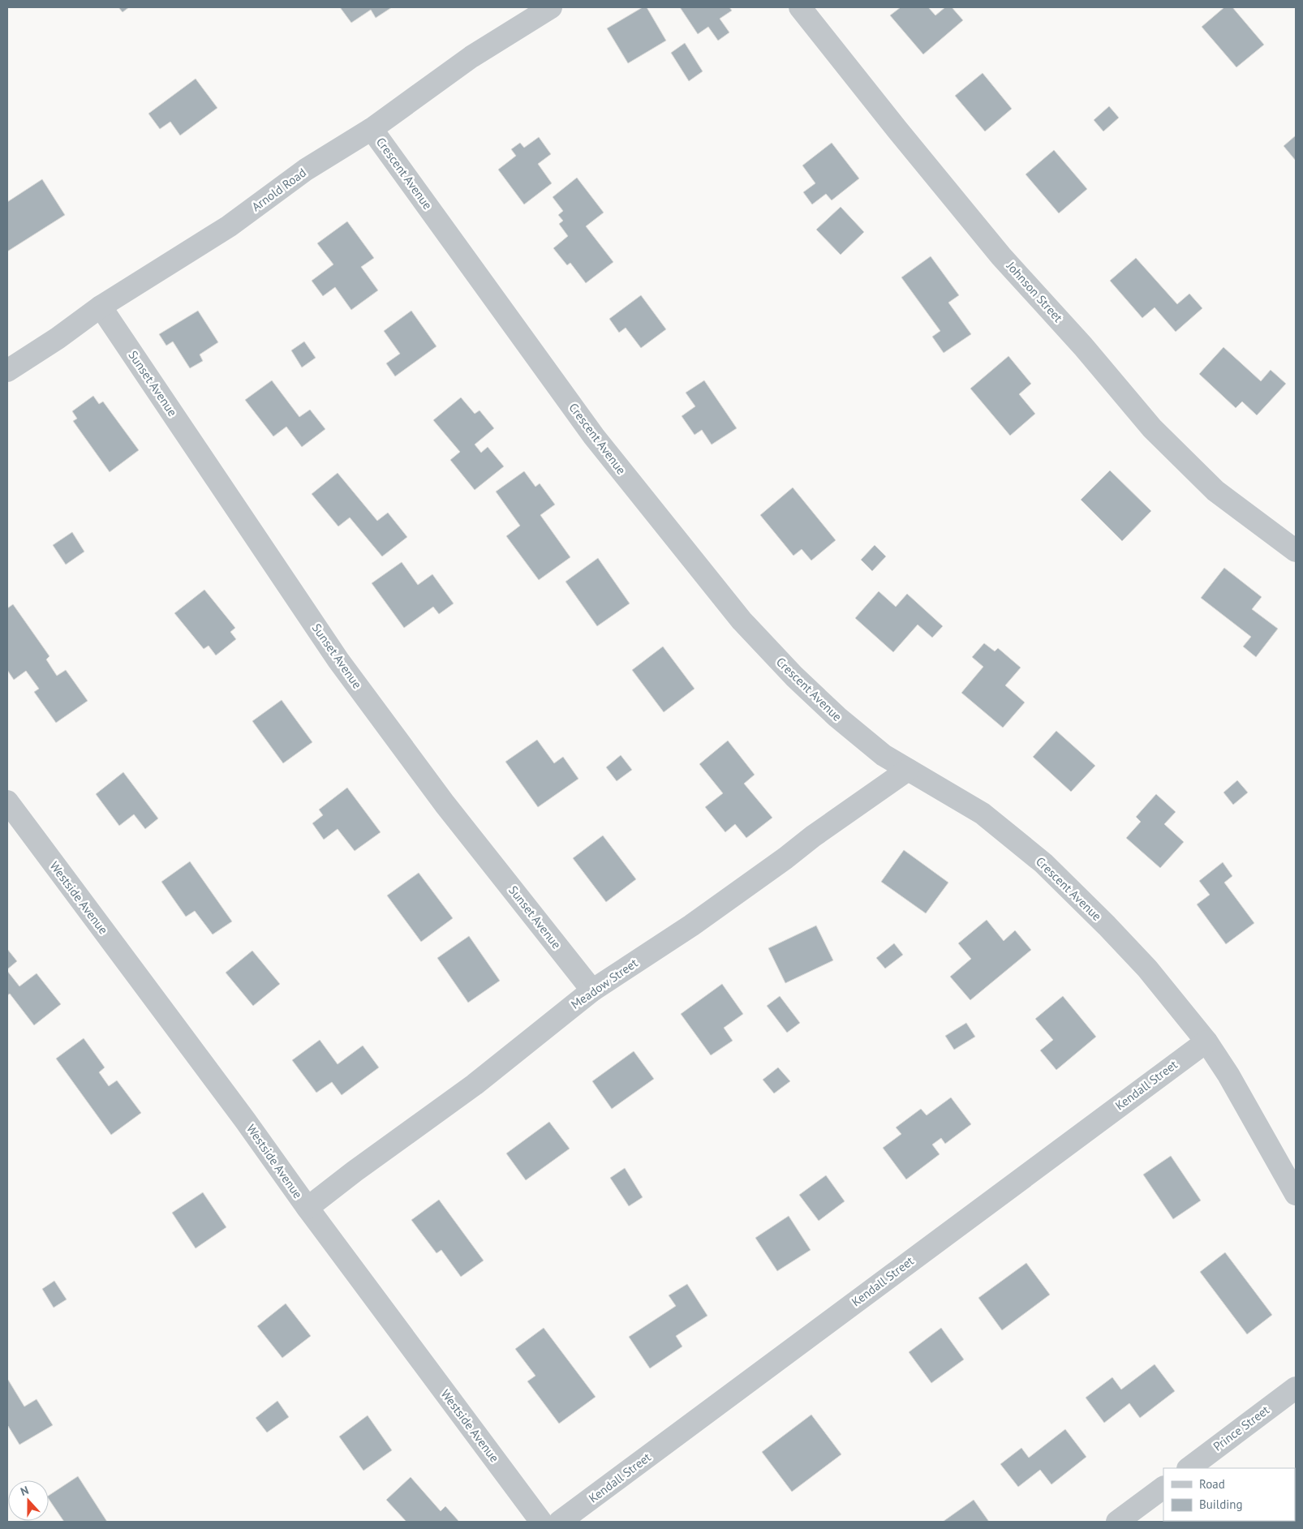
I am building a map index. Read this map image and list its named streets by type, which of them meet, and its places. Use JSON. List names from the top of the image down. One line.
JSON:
{"streets":{"street":["Crescent Avenue","Arnold Road","Johnson Street","Sunset Avenue","Westside Avenue","Meadow Street","Kendall Street","Prince Street"]},"crossings":[["Crescent Avenue","Arnold Road"],["Crescent Avenue","Meadow Street"],["Crescent Avenue","Kendall Street"],["Arnold Road","Sunset Avenue"],["Sunset Avenue","Meadow Street"],["Westside Avenue","Meadow Street"]],"legend":["Road","Building"],"north":"top"}
